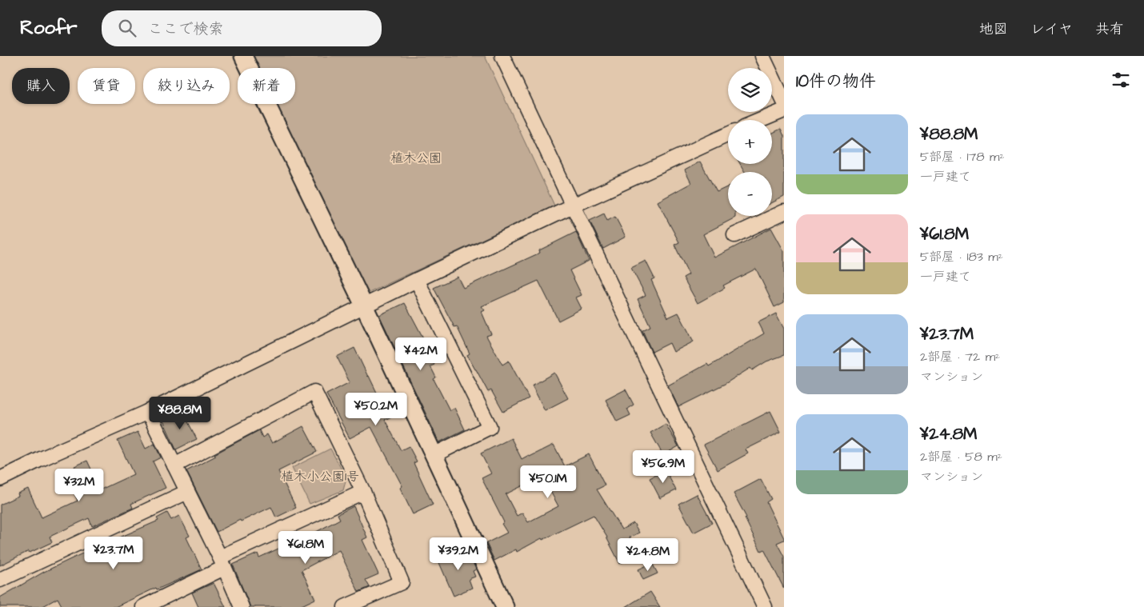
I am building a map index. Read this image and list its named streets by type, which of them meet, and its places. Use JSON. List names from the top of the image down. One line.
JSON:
{"parks":["植木公園","植木小公園1号"],"page":{"header":"Roofr","search":"ここで検索","nav":["地図","レイヤ","共有"],"heading":"10件の物件","map_buttons":["+","−"],"chip":["購入","賃貸","絞り込み","新着"],"list":[{"name":"¥88.8M","note":"5部屋 · 178 m² · 一戸建て"},{"name":"¥61.8M","note":"5部屋 · 183 m² · 一戸建て"},{"name":"¥23.7M","note":"2部屋 · 72 m² · マンション"},{"name":"¥24.8M","note":"2部屋 · 58 m² · マンション"}],"price":["¥42M","¥50.2M","¥88.8M","¥56.9M","¥50.1M","¥32M","¥61.8M","¥23.7M","¥39.2M","¥24.8M"]}}
